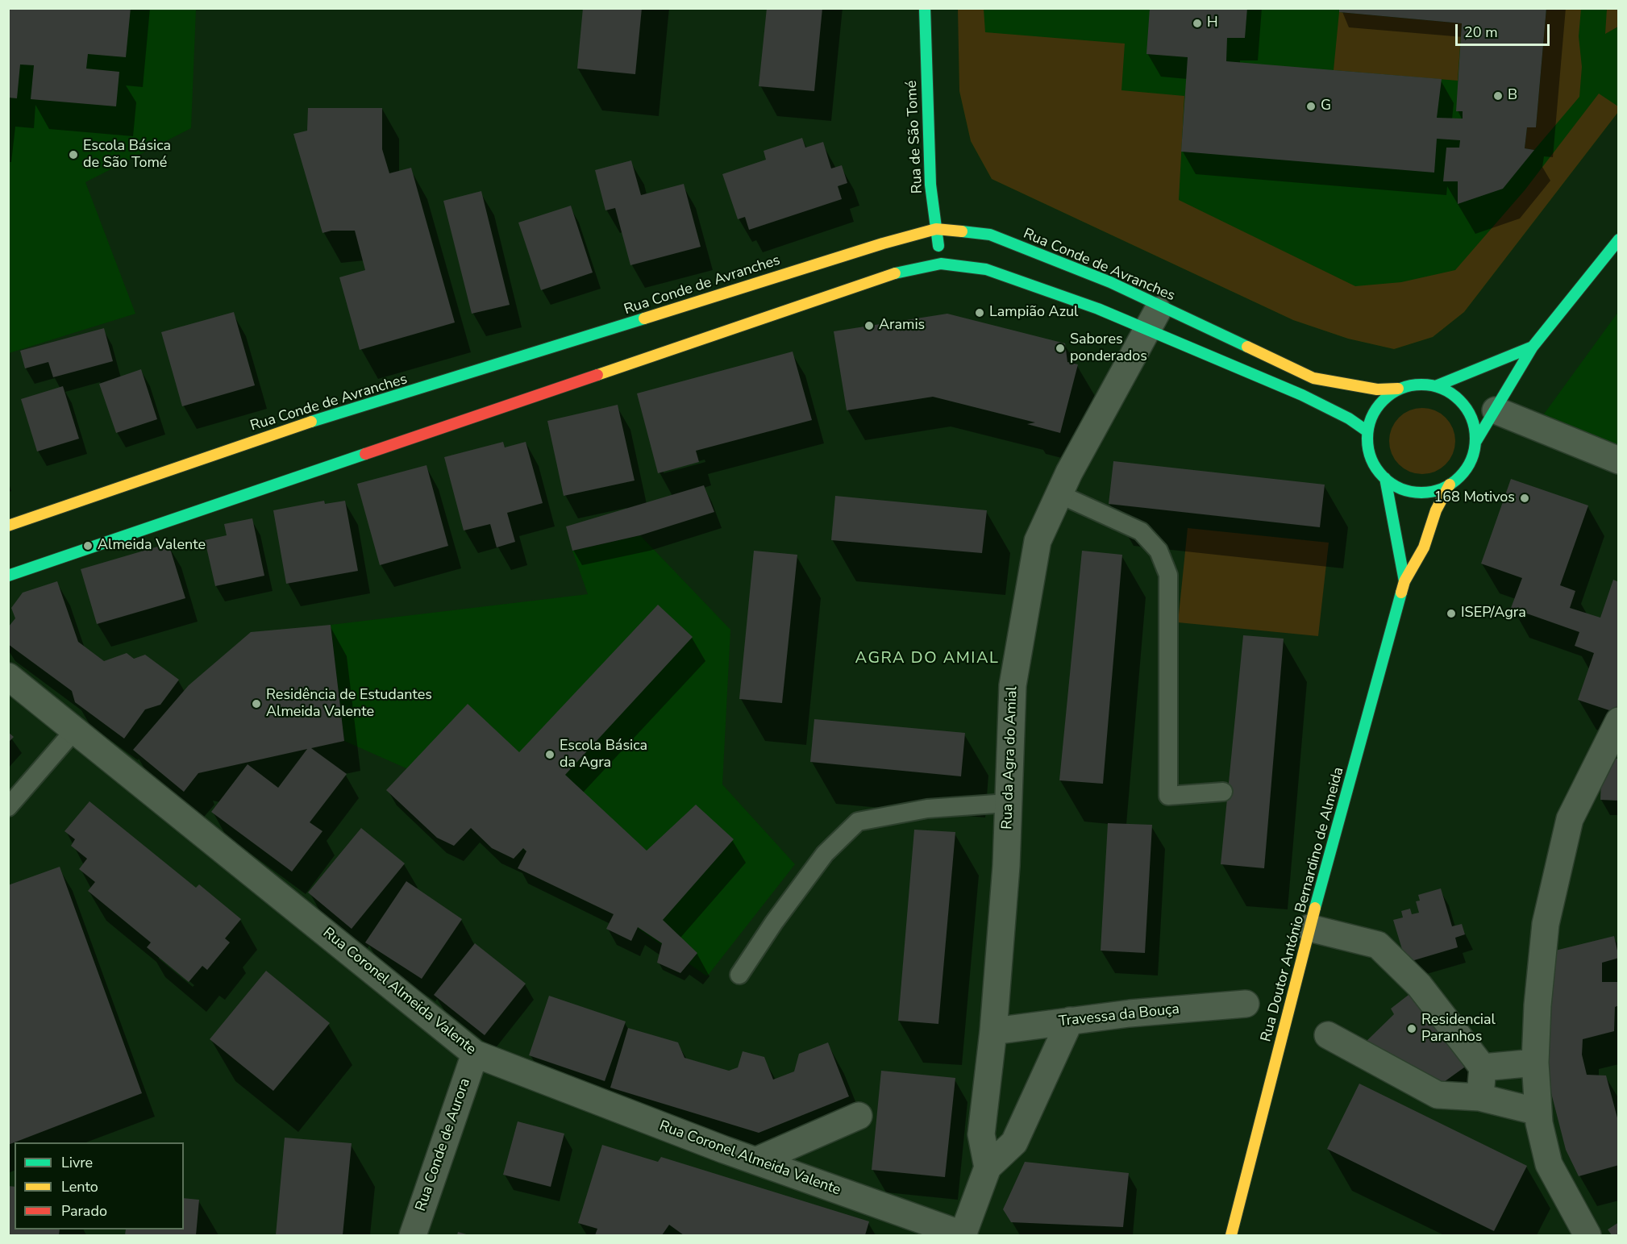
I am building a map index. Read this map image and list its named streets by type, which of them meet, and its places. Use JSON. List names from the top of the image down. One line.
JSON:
{"streets":{"street":["Rua de São Tomé","Rua Conde de Avranches","Rua da Agra do Amial","Rua Doutor António Bernardino de Almeida","Rua Coronel Almeida Valente","Travessa da Bouça","Rua Conde de Aurora"]},"crossings":[["Rua de São Tomé","Rua Conde de Avranches"],["Rua Conde de Avranches","Rua da Agra do Amial"],["Rua Conde de Avranches","Rua Doutor António Bernardino de Almeida"],["Rua da Agra do Amial","Travessa da Bouça"],["Rua Coronel Almeida Valente","Rua Conde de Aurora"]],"districts":["AGRA DO AMIAL"],"places":["H","B","G","Escola Básica de São Tomé","Lampião Azul","Aramis","Sabores ponderados","168 Motivos","Almeida Valente","ISEP/Agra","Residência de Estudantes Almeida Valente","Escola Básica da Agra","Residencial Paranhos"],"legend":["Livre","Lento","Parado"],"scale_bar":"20 m"}
